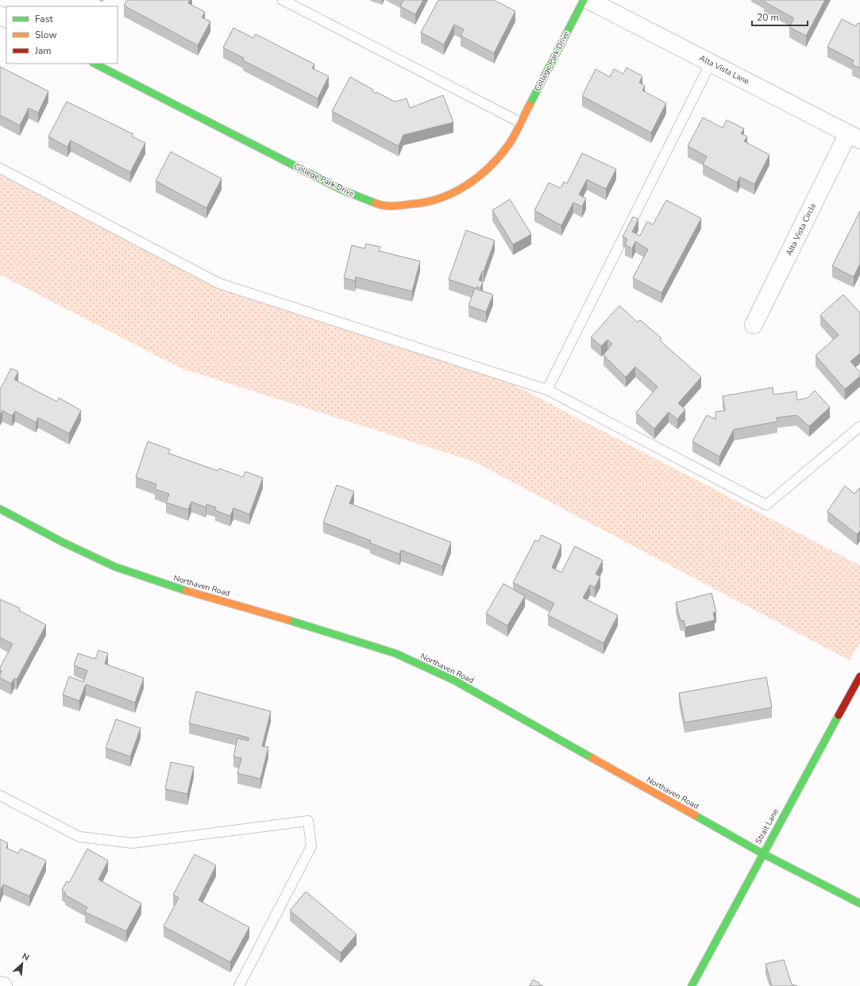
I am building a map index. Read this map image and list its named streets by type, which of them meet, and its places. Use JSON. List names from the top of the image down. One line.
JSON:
{"streets":{"street":["College Park Drive","Alta Vista Lane","Alta Vista Circle","Northaven Road","Strait Lane"]},"crossings":[["Alta Vista Lane","Alta Vista Circle"],["Northaven Road","Strait Lane"]],"legend":["Fast","Slow","Jam"],"scale_bar":"20 m","north":"top right"}
